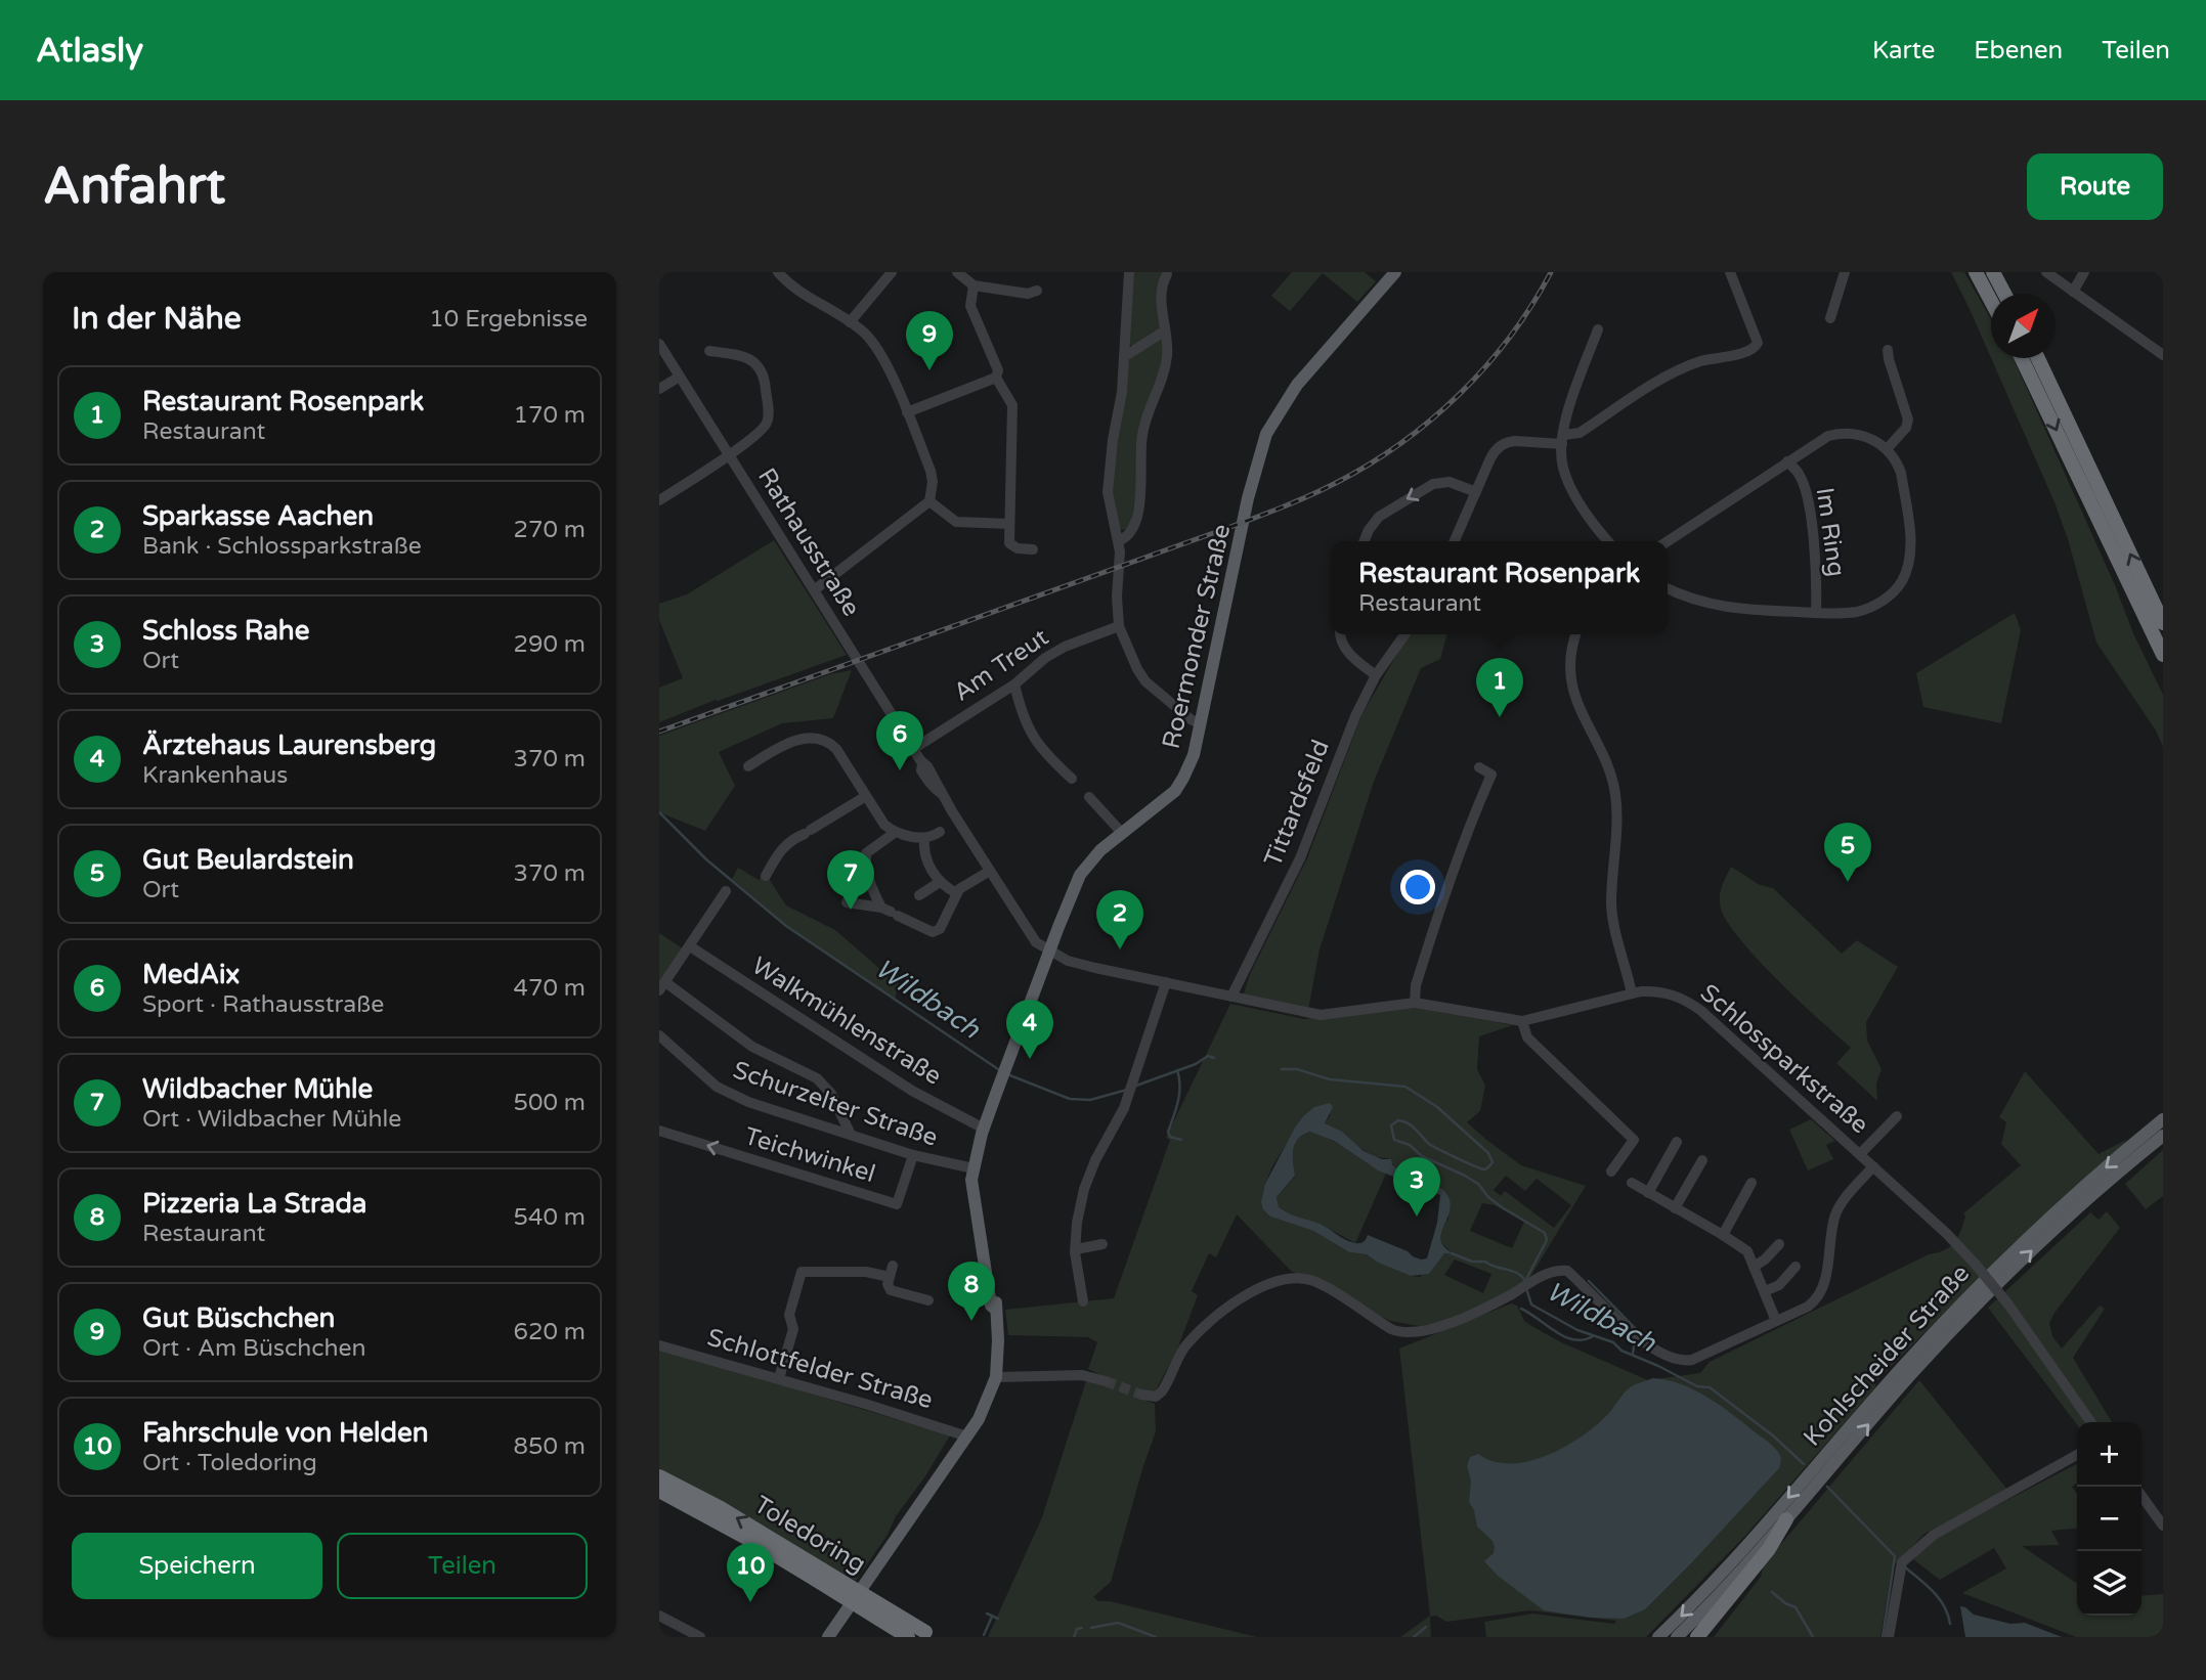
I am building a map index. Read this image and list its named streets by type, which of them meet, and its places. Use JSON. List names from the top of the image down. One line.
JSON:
{"streets":{"highway":["Toledoring"],"main road":["Roermonder Straße","Kohlscheider Straße"],"street":["Im Ring","Rathausstraße","Am Treut","Tittardsfeld","Walkmühlenstraße","Schlossparkstraße","Schurzelter Straße","Teichwinkel","Schlottfelder Straße"]},"crossings":[["Rathausstraße","Roermonder Straße"],["Rathausstraße","Am Treut"],["Rathausstraße","Schlossparkstraße"],["Roermonder Straße","Walkmühlenstraße"],["Roermonder Straße","Schlossparkstraße"],["Roermonder Straße","Schurzelter Straße"],["Roermonder Straße","Schlottfelder Straße"],["Tittardsfeld","Schlossparkstraße"],["Schurzelter Straße","Teichwinkel"]],"one_way":["Teichwinkel"],"water":["Wildbach"],"north":"top right","page":{"header":"Atlasly","nav":["Karte","Ebenen","Teilen"],"buttons":["Route",["Speichern","Teilen"]],"title":"Anfahrt","heading":["In der Nähe","10 Ergebnisse"],"pins":["9","1","6","5","7","2","4","3","8","10"],"list":[{"mark":"1","name":"Restaurant Rosenpark","note":"Restaurant","value":"170 m"},{"mark":"2","name":"Sparkasse Aachen","note":"Bank · Schlossparkstraße","value":"270 m"},{"mark":"3","name":"Schloss Rahe","note":"Ort","value":"290 m"},{"mark":"4","name":"Ärztehaus Laurensberg","note":"Krankenhaus","value":"370 m"},{"mark":"5","name":"Gut Beulardstein","note":"Ort","value":"370 m"},{"mark":"6","name":"MedAix","note":"Sport · Rathausstraße","value":"470 m"},{"mark":"7","name":"Wildbacher Mühle","note":"Ort · Wildbacher Mühle","value":"500 m"},{"mark":"8","name":"Pizzeria La Strada","note":"Restaurant","value":"540 m"},{"mark":"9","name":"Gut Büschchen","note":"Ort · Am Büschchen","value":"620 m"},{"mark":"10","name":"Fahrschule von Helden","note":"Ort · Toledoring","value":"850 m"}],"popup":["Restaurant Rosenpark","Restaurant"],"map_buttons":["+","−"]}}
